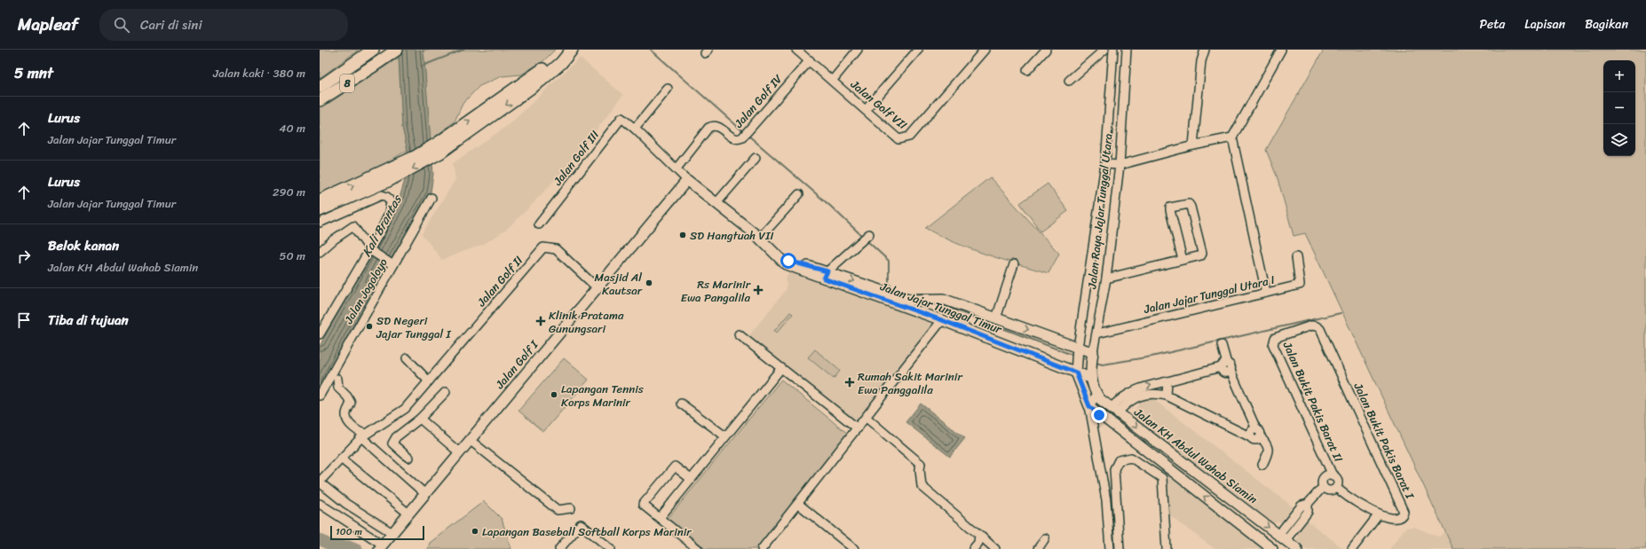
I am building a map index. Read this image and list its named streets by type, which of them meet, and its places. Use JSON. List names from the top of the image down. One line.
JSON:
{"streets":{"highway":["8"],"main road":["Jalan Raya Jajar Tunggal Utara","Jalan Jajar Tunggal Timur","Jalan Golf I","Jalan KH Abdul Wahab Siamin"],"street":["Jalan Golf IV","Jalan Golf VII","Jalan Golf III","Jalan Golf II","Jalan Jogoloyo","Jalan Jajar Tunggal Utara I","Jalan Bukit Pakis Barat II","Jalan Bukit Pakis Barat I"]},"crossings":[["Jalan Golf IV","Jalan Golf VII"],["Jalan Golf IV","Jalan Golf III"],["Jalan Golf III","Jalan Jajar Tunggal Timur"],["Jalan Golf III","Jalan Golf I"],["Jalan Raya Jajar Tunggal Utara","Jalan Jajar Tunggal Utara I"],["Jalan Raya Jajar Tunggal Utara","Jalan Jajar Tunggal Timur"],["Jalan Raya Jajar Tunggal Utara","Jalan KH Abdul Wahab Siamin"],["Jalan Golf II","Jalan Golf I"],["Jalan Jajar Tunggal Timur","Jalan Golf I"],["Jalan Jajar Tunggal Timur","Jalan KH Abdul Wahab Siamin"],["Jalan Bukit Pakis Barat II","Jalan Bukit Pakis Barat I"]],"water":["Kali Brantas"],"places":{"other":["SD Hangtuah VII","Masjid Al Kautsar","SD Negeri Jajar Tunggal I","Lapangan Tennis Korps Marinir","Lapangan Baseball Softball Korps Marinir"],"health":["Rs Marinir Ewa Pangalila","Klinik Pratama Gunungsari","Rumah Sakit Marinir Ewa Panggalila"]},"scale_bar":"100 m","page":{"header":"Mapleaf","search":"Cari di sini","nav":["Peta","Lapisan","Bagikan"],"heading":["5 mnt","Jalan kaki · 380 m"],"map_buttons":["+","−"],"list":[["Lurus","Jalan Jajar Tunggal Timur","40 m"],["Lurus","Jalan Jajar Tunggal Timur","290 m"],["Belok kanan","Jalan KH Abdul Wahab Siamin","50 m"],"Tiba di tujuan"],"scale":"100 m"}}
